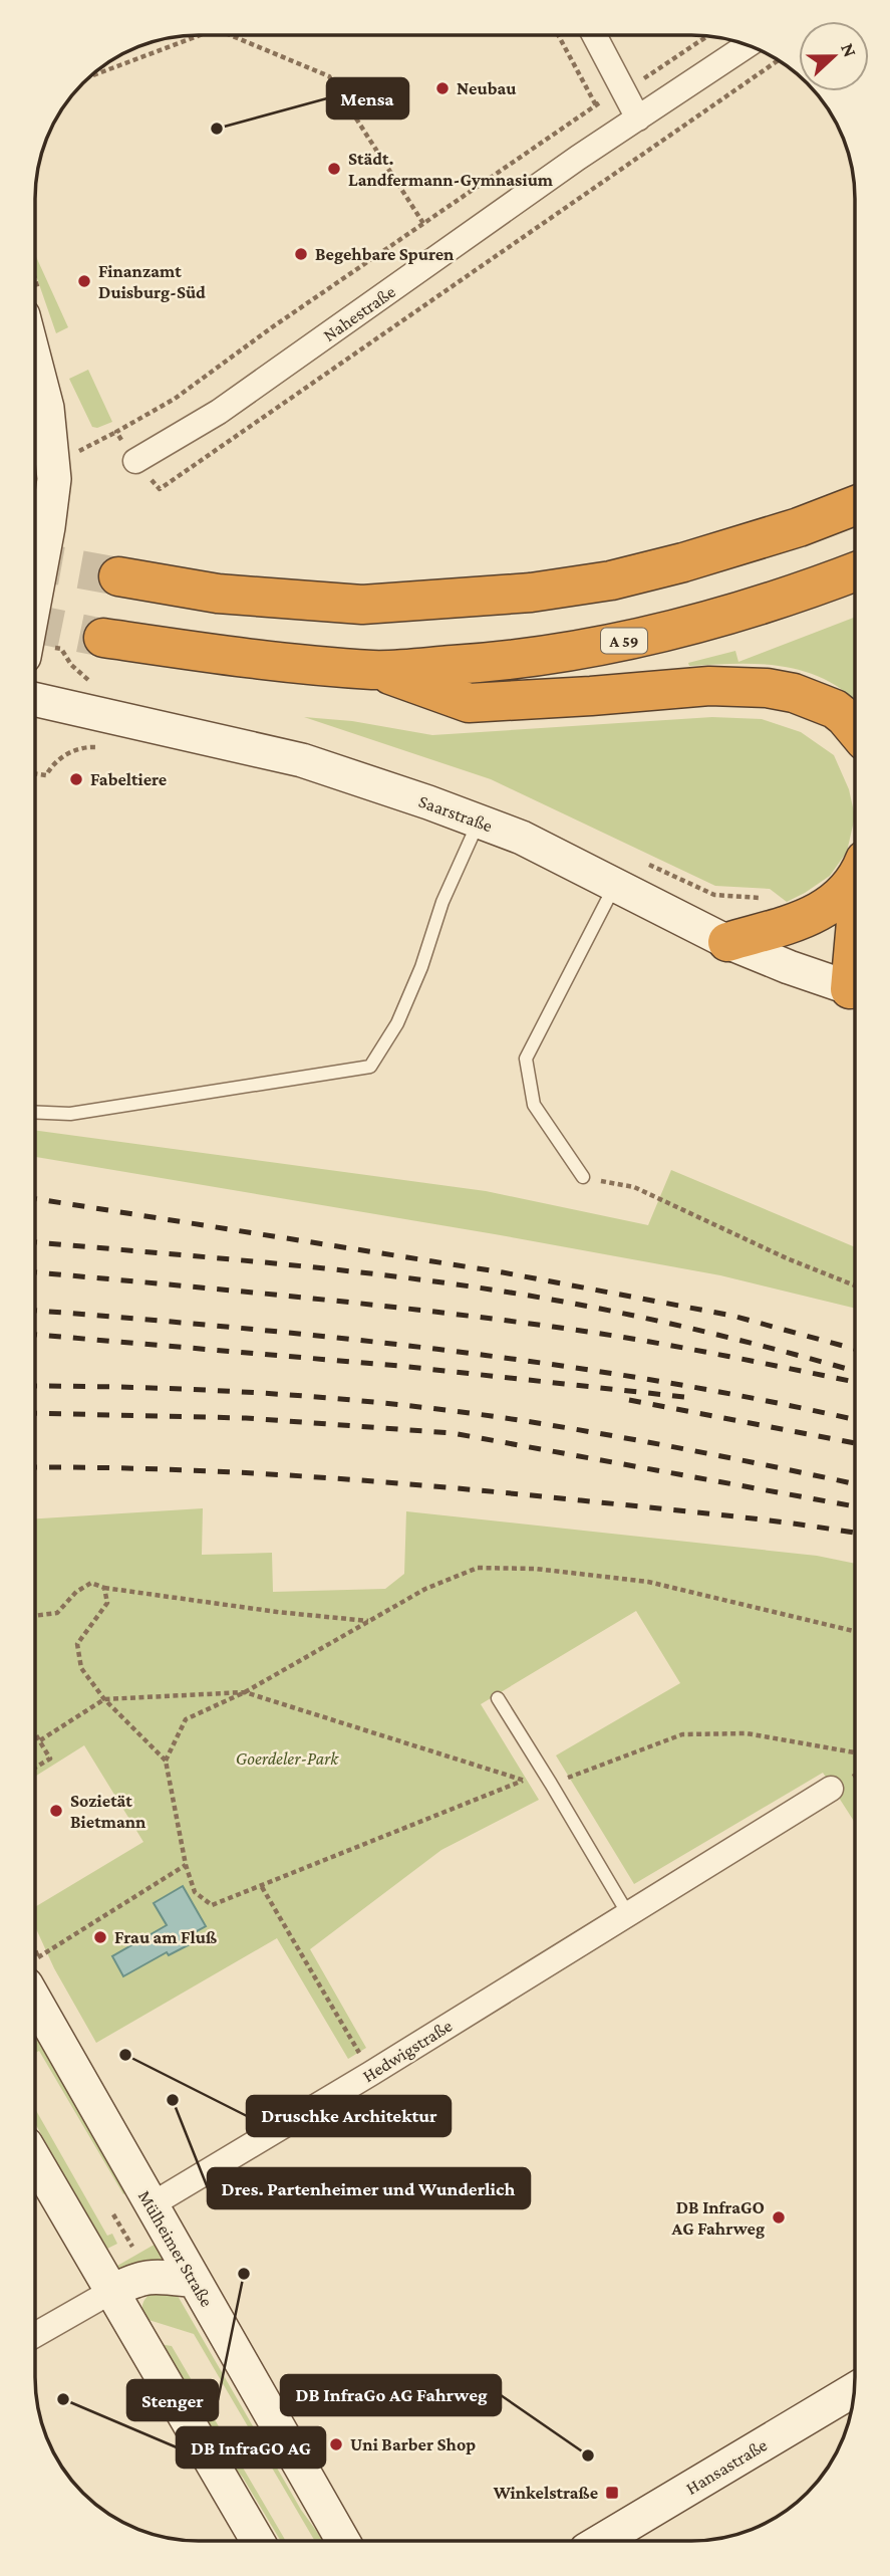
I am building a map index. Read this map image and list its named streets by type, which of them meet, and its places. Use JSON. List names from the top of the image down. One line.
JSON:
{"streets":{"highway":["A 59"],"main road":["Saarstraße","Mülheimer Straße","Hansastraße"],"street":["Nahestraße","Hedwigstraße"]},"crossings":[["Hedwigstraße","Mülheimer Straße"]],"parks":["Goerdeler-Park"],"places":{"other":["Neubau","Mensa","Städt. Landfermann-Gymnasium","Begehbare Spuren","Finanzamt Duisburg-Süd","Fabeltiere","Sozietät Bietmann","Frau am Fluß","Druschke Architektur","Dres. Partenheimer und Wunderlich","DB InfraGO AG Fahrweg","Stenger","DB InfraGO AG","Uni Barber Shop","DB InfraGo AG Fahrweg"],"transit":["Winkelstraße"]},"north":"right"}
